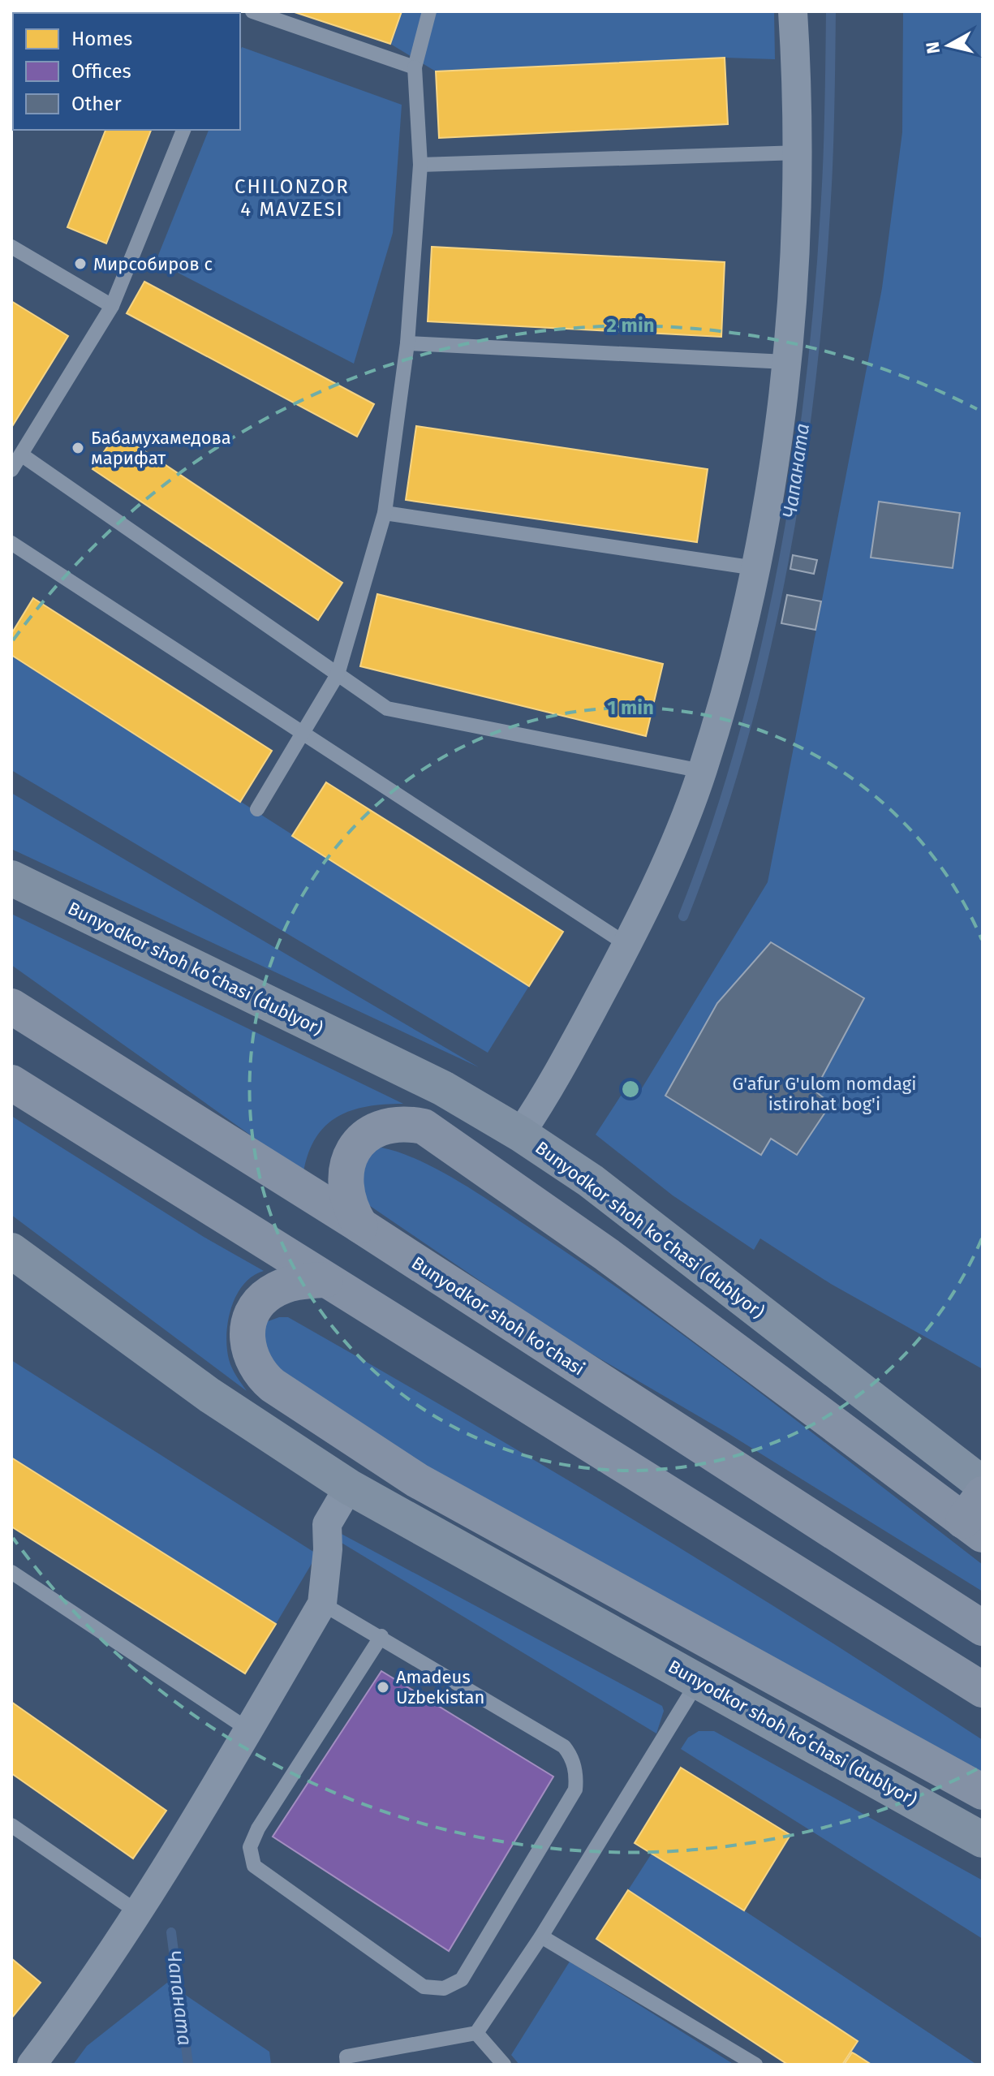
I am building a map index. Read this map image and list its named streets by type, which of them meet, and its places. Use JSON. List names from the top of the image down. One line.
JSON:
{"streets":{"main road":["Bunyodkor shoh ko'chasi"],"street":["Bunyodkor shoh koʻchasi (dublyor)"]},"districts":["CHILONZOR 4 MAVZESI"],"water":["Чапаната"],"parks":["G'afur G'ulom nomdagi istirohat bog'i"],"places":["Мирсобиров с","Бабамухамедова марифат","Amadeus Uzbekistan"],"legend":["Homes","Offices","Other"],"north":"left","rings":["2 min","1 min"]}
